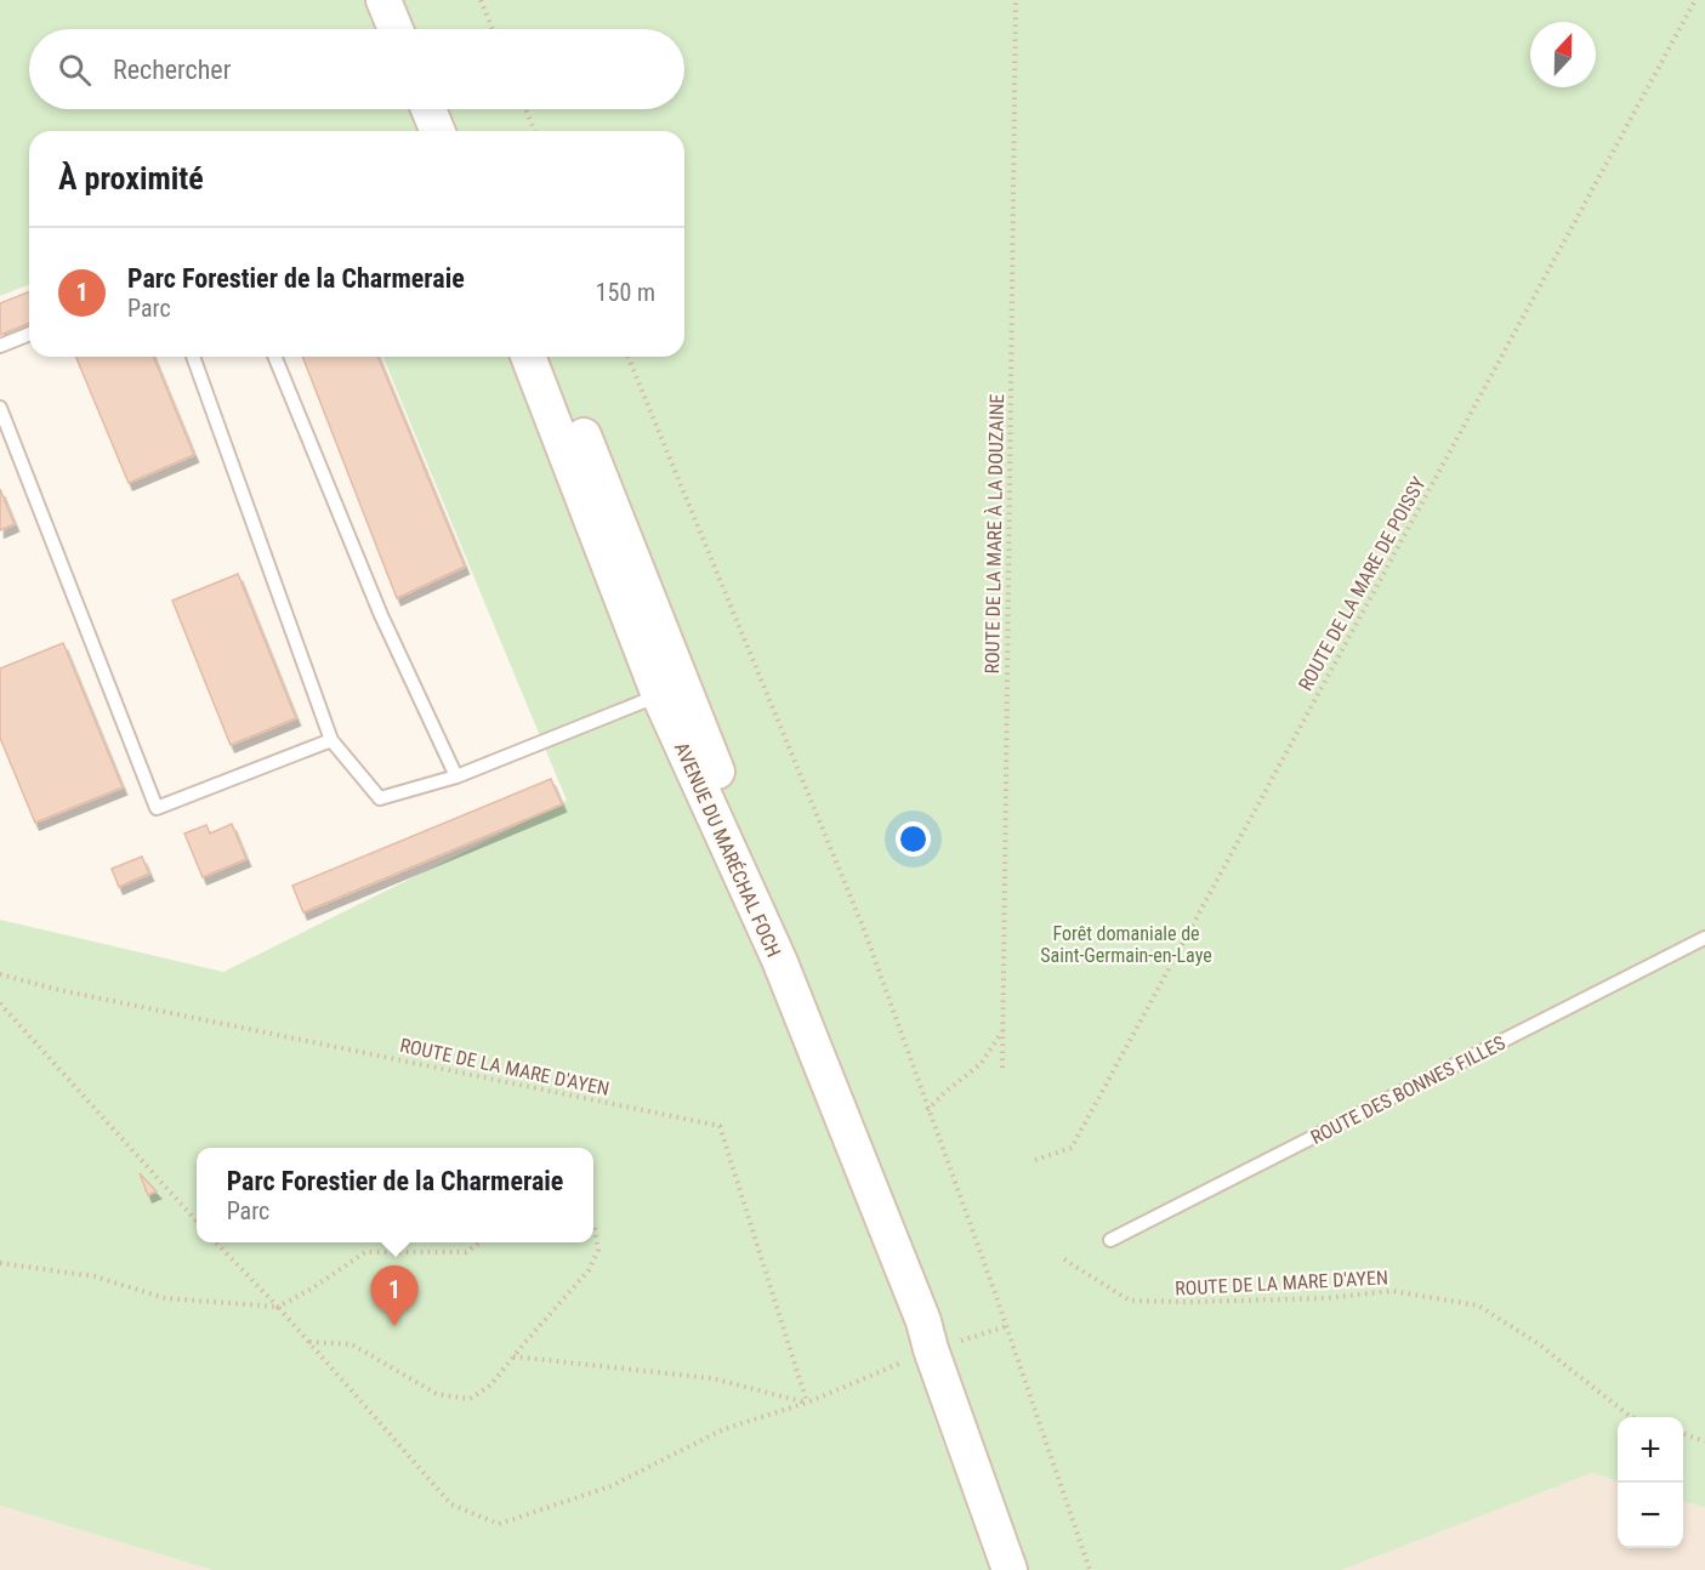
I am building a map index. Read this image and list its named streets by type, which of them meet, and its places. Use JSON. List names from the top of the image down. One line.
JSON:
{"streets":{"main road":["AVENUE DU MARÉCHAL FOCH"],"lane":["ROUTE DES BONNES FILLES"],"path":["ROUTE DE LA MARE À LA DOUZAINE","ROUTE DE LA MARE DE POISSY","ROUTE DE LA MARE D'AYEN"]},"parks":["Forêt domaniale de Saint-Germain-en-Laye"],"north":"top","page":{"search":"Rechercher","heading":"À proximité","list":[{"mark":"1","name":"Parc Forestier de la Charmeraie","note":"Parc","value":"150 m"}],"popup":["Parc Forestier de la Charmeraie","Parc"],"pins":"1","map_buttons":["+","−"]}}
